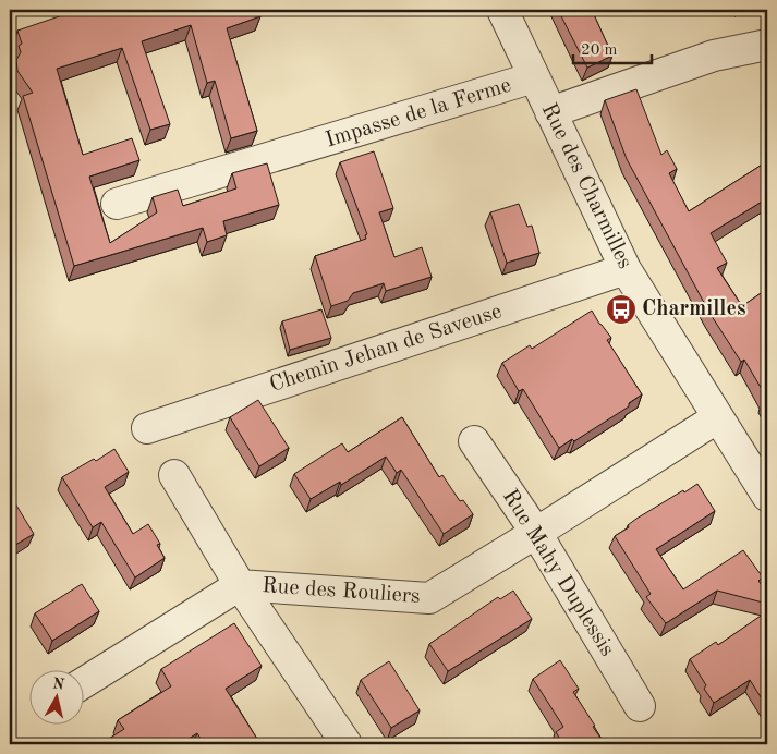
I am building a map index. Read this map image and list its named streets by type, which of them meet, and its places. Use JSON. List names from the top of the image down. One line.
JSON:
{"streets":{"street":["Impasse de la Ferme","Rue des Charmilles","Chemin Jehan de Saveuse","Rue Mahy Duplessis","Rue des Rouliers"]},"crossings":[["Impasse de la Ferme","Rue des Charmilles"],["Rue des Charmilles","Chemin Jehan de Saveuse"],["Rue des Charmilles","Rue des Rouliers"],["Rue Mahy Duplessis","Rue des Rouliers"]],"places":{"bus stop":["Charmilles"]},"scale_bar":"20 m","north":"top"}
